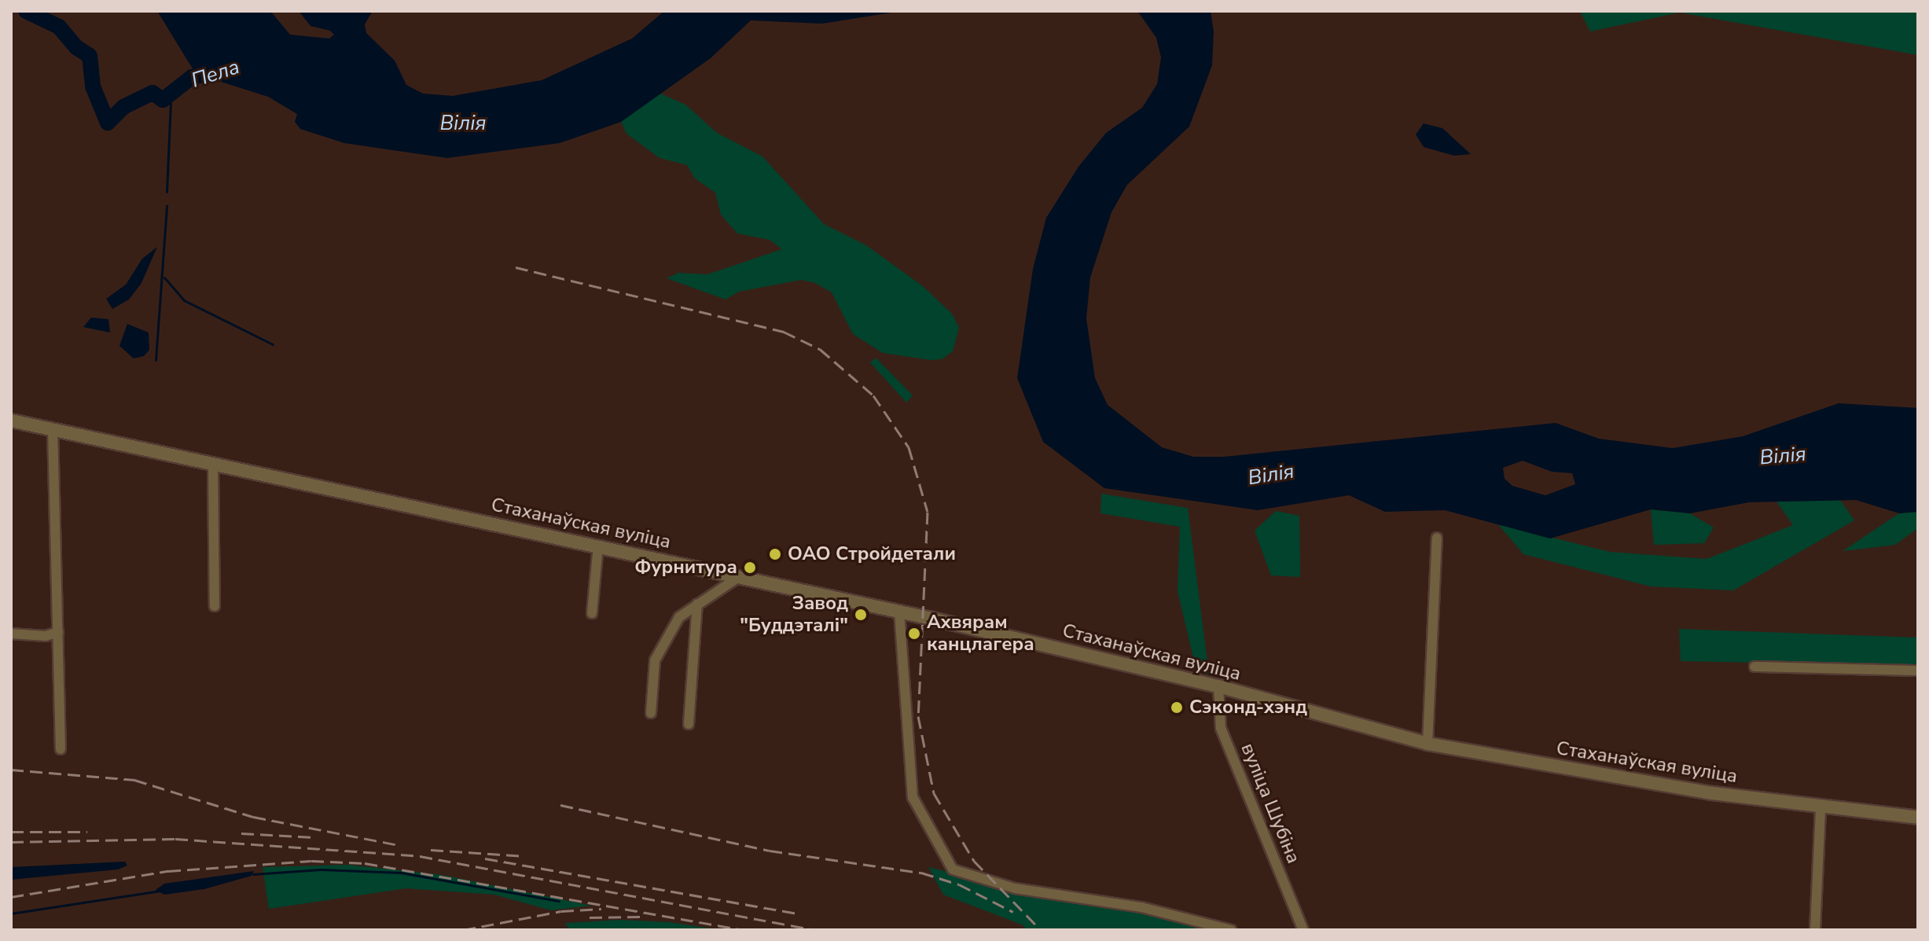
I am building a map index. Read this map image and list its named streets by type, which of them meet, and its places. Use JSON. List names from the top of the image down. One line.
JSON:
{"streets":{"street":["Стаханаўская вуліца","вуліца Шубіна"]},"crossings":[["Стаханаўская вуліца","вуліца Шубіна"]],"water":["Пела","Вілія"],"places":["ОАО Стройдетали","Фурнитура","Завод \"Буддэталі\"","Ахвярам канцлагера","Сэконд-хэнд"]}
